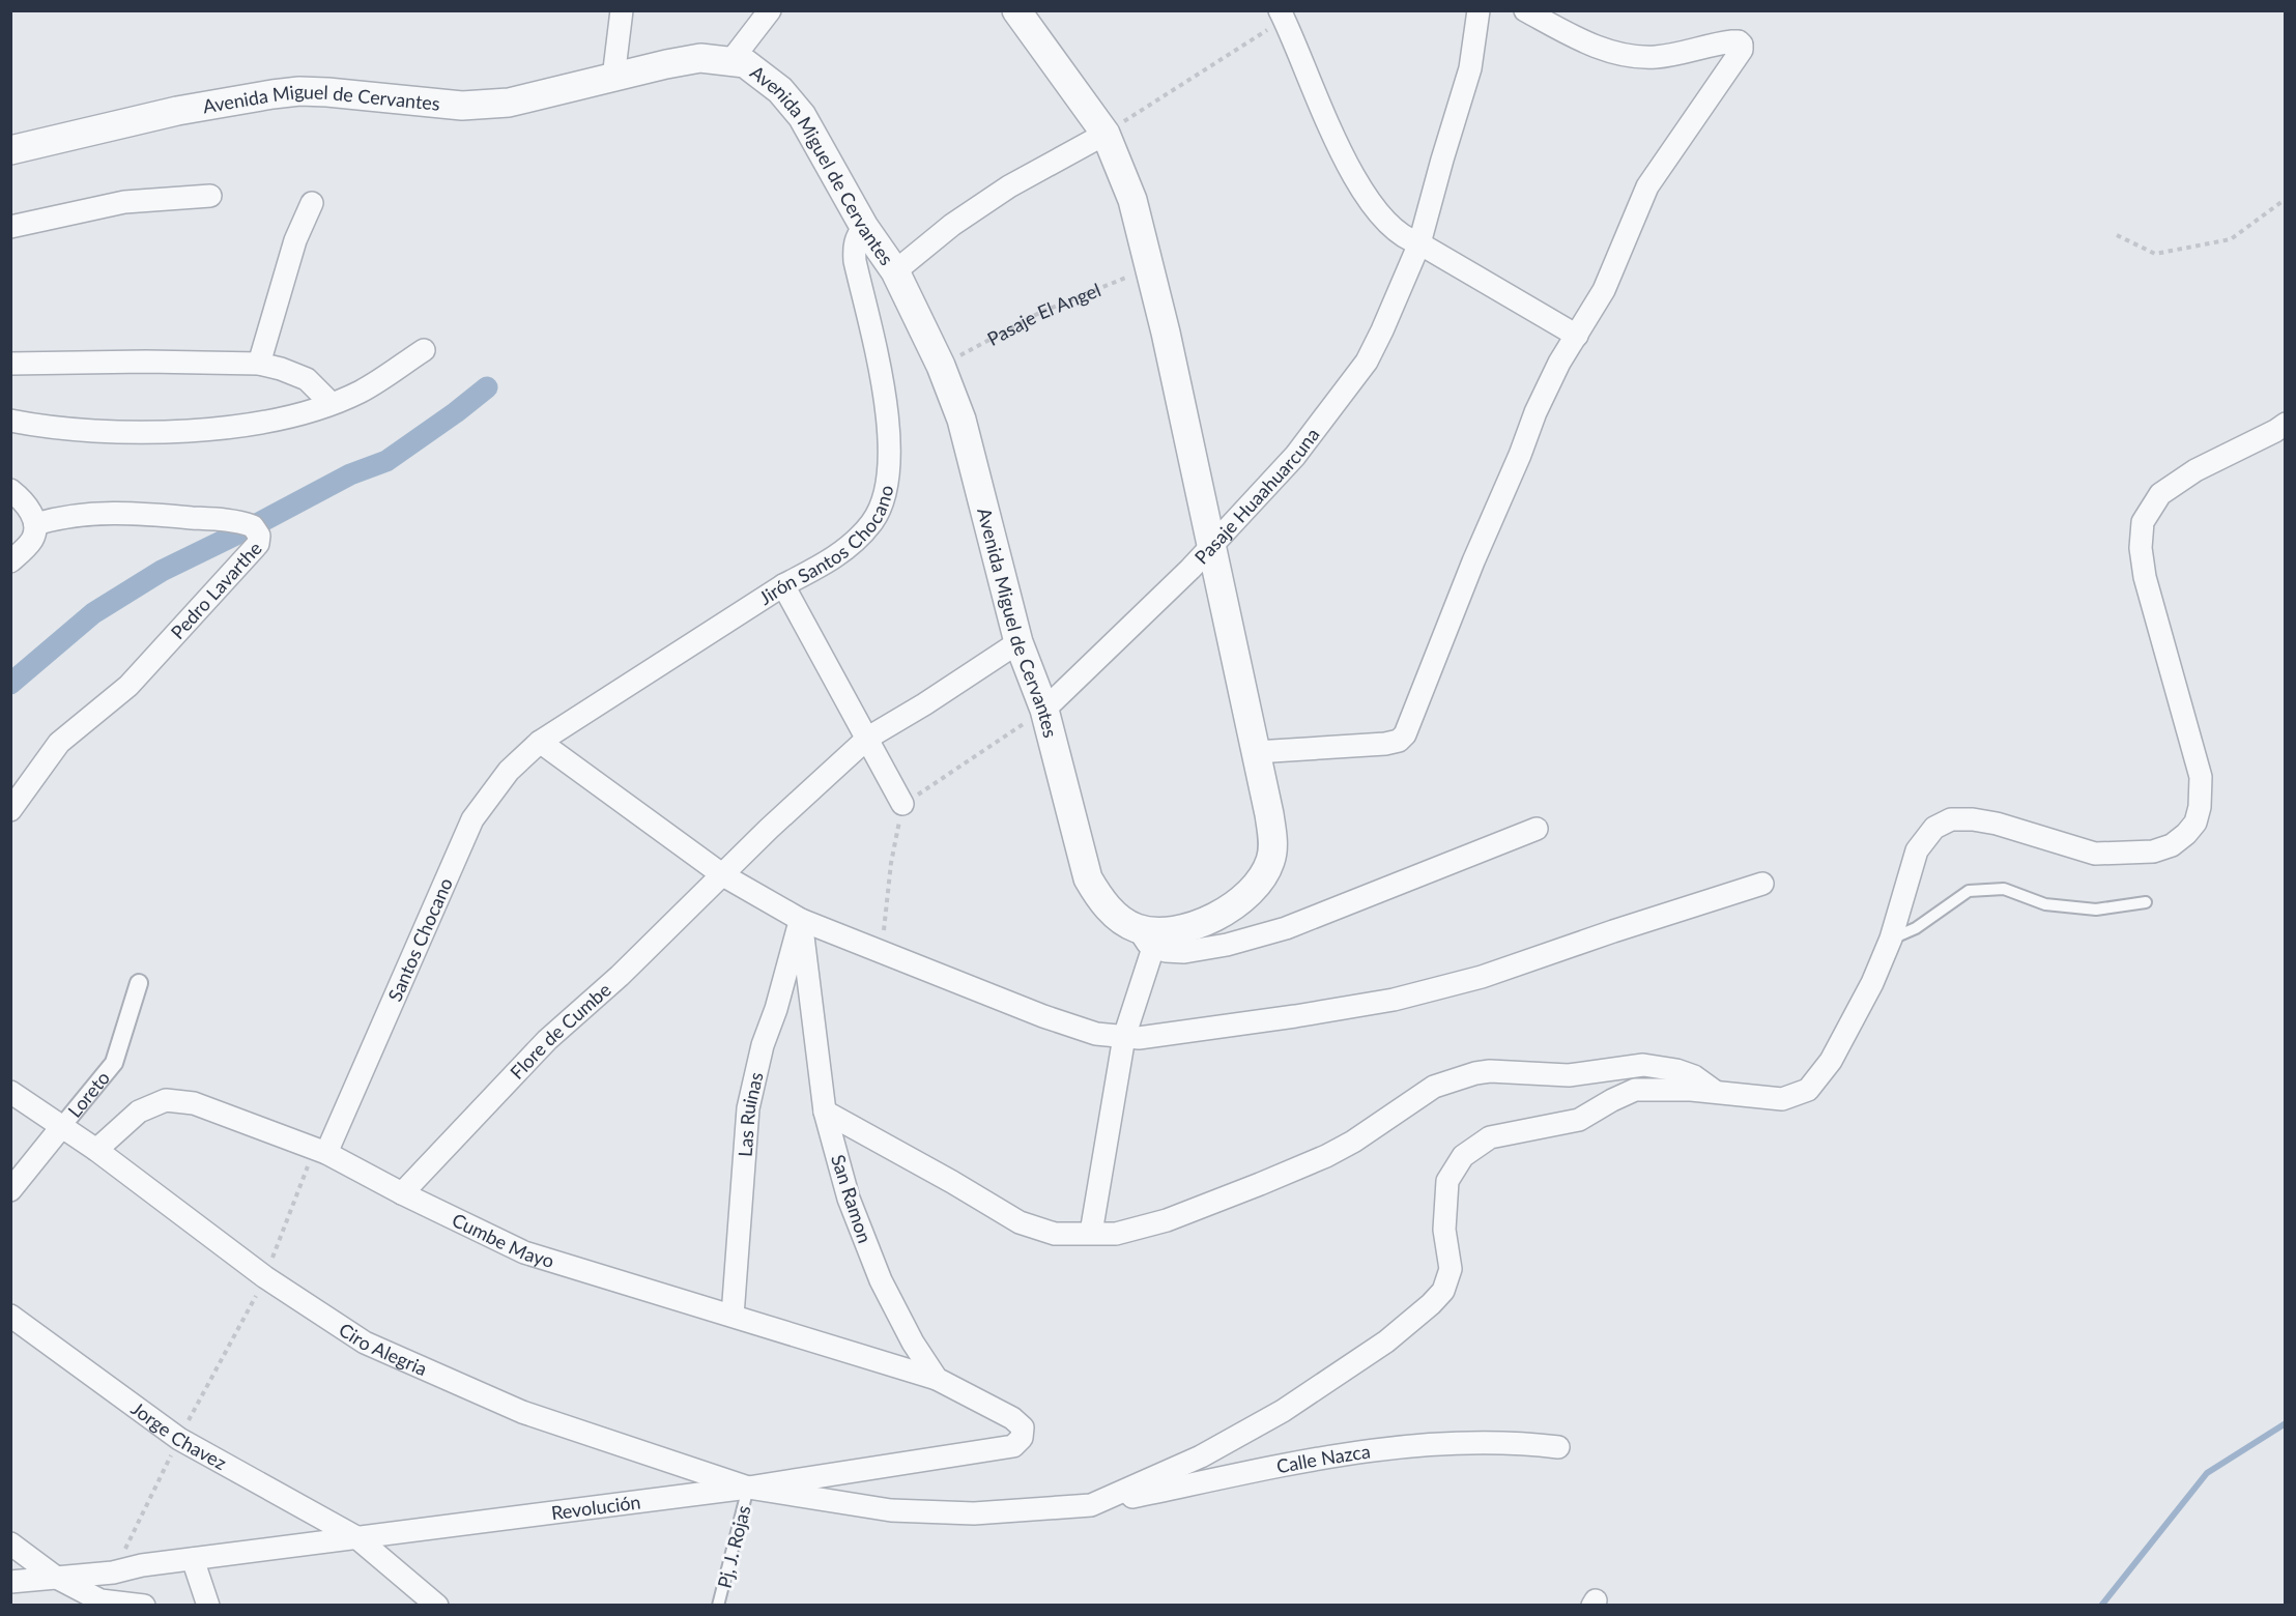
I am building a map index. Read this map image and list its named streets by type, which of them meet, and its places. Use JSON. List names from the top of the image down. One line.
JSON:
{"streets":{"street":["Avenida Miguel de Cervantes","Pasaje Huaahuarcuna","Jirón Santos Chocano","Pedro Lavarthe","Santos Chocano","Flore de Cumbe","Loreto","Las Ruinas","San Ramon","Cumbe Mayo","Ciro Alegria","Jorge Chavez","Calle Nazca","Revolución"],"lane":["Pj, J. Rojas"],"path":["Pasaje El Angel"]},"crossings":[["Avenida Miguel de Cervantes","Pasaje El Angel"],["Avenida Miguel de Cervantes","Pasaje Huaahuarcuna"],["Avenida Miguel de Cervantes","Jirón Santos Chocano"],["Avenida Miguel de Cervantes","Flore de Cumbe"],["Jirón Santos Chocano","Santos Chocano"],["Santos Chocano","Cumbe Mayo"],["Flore de Cumbe","Cumbe Mayo"],["Loreto","Ciro Alegria"],["Las Ruinas","San Ramon"],["Las Ruinas","Cumbe Mayo"],["San Ramon","Cumbe Mayo"],["San Ramon","Revolución"],["Cumbe Mayo","Ciro Alegria"],["Ciro Alegria","Revolución"],["Ciro Alegria","Pj, J. Rojas"],["Jorge Chavez","Revolución"],["Revolución","Pj, J. Rojas"]]}
